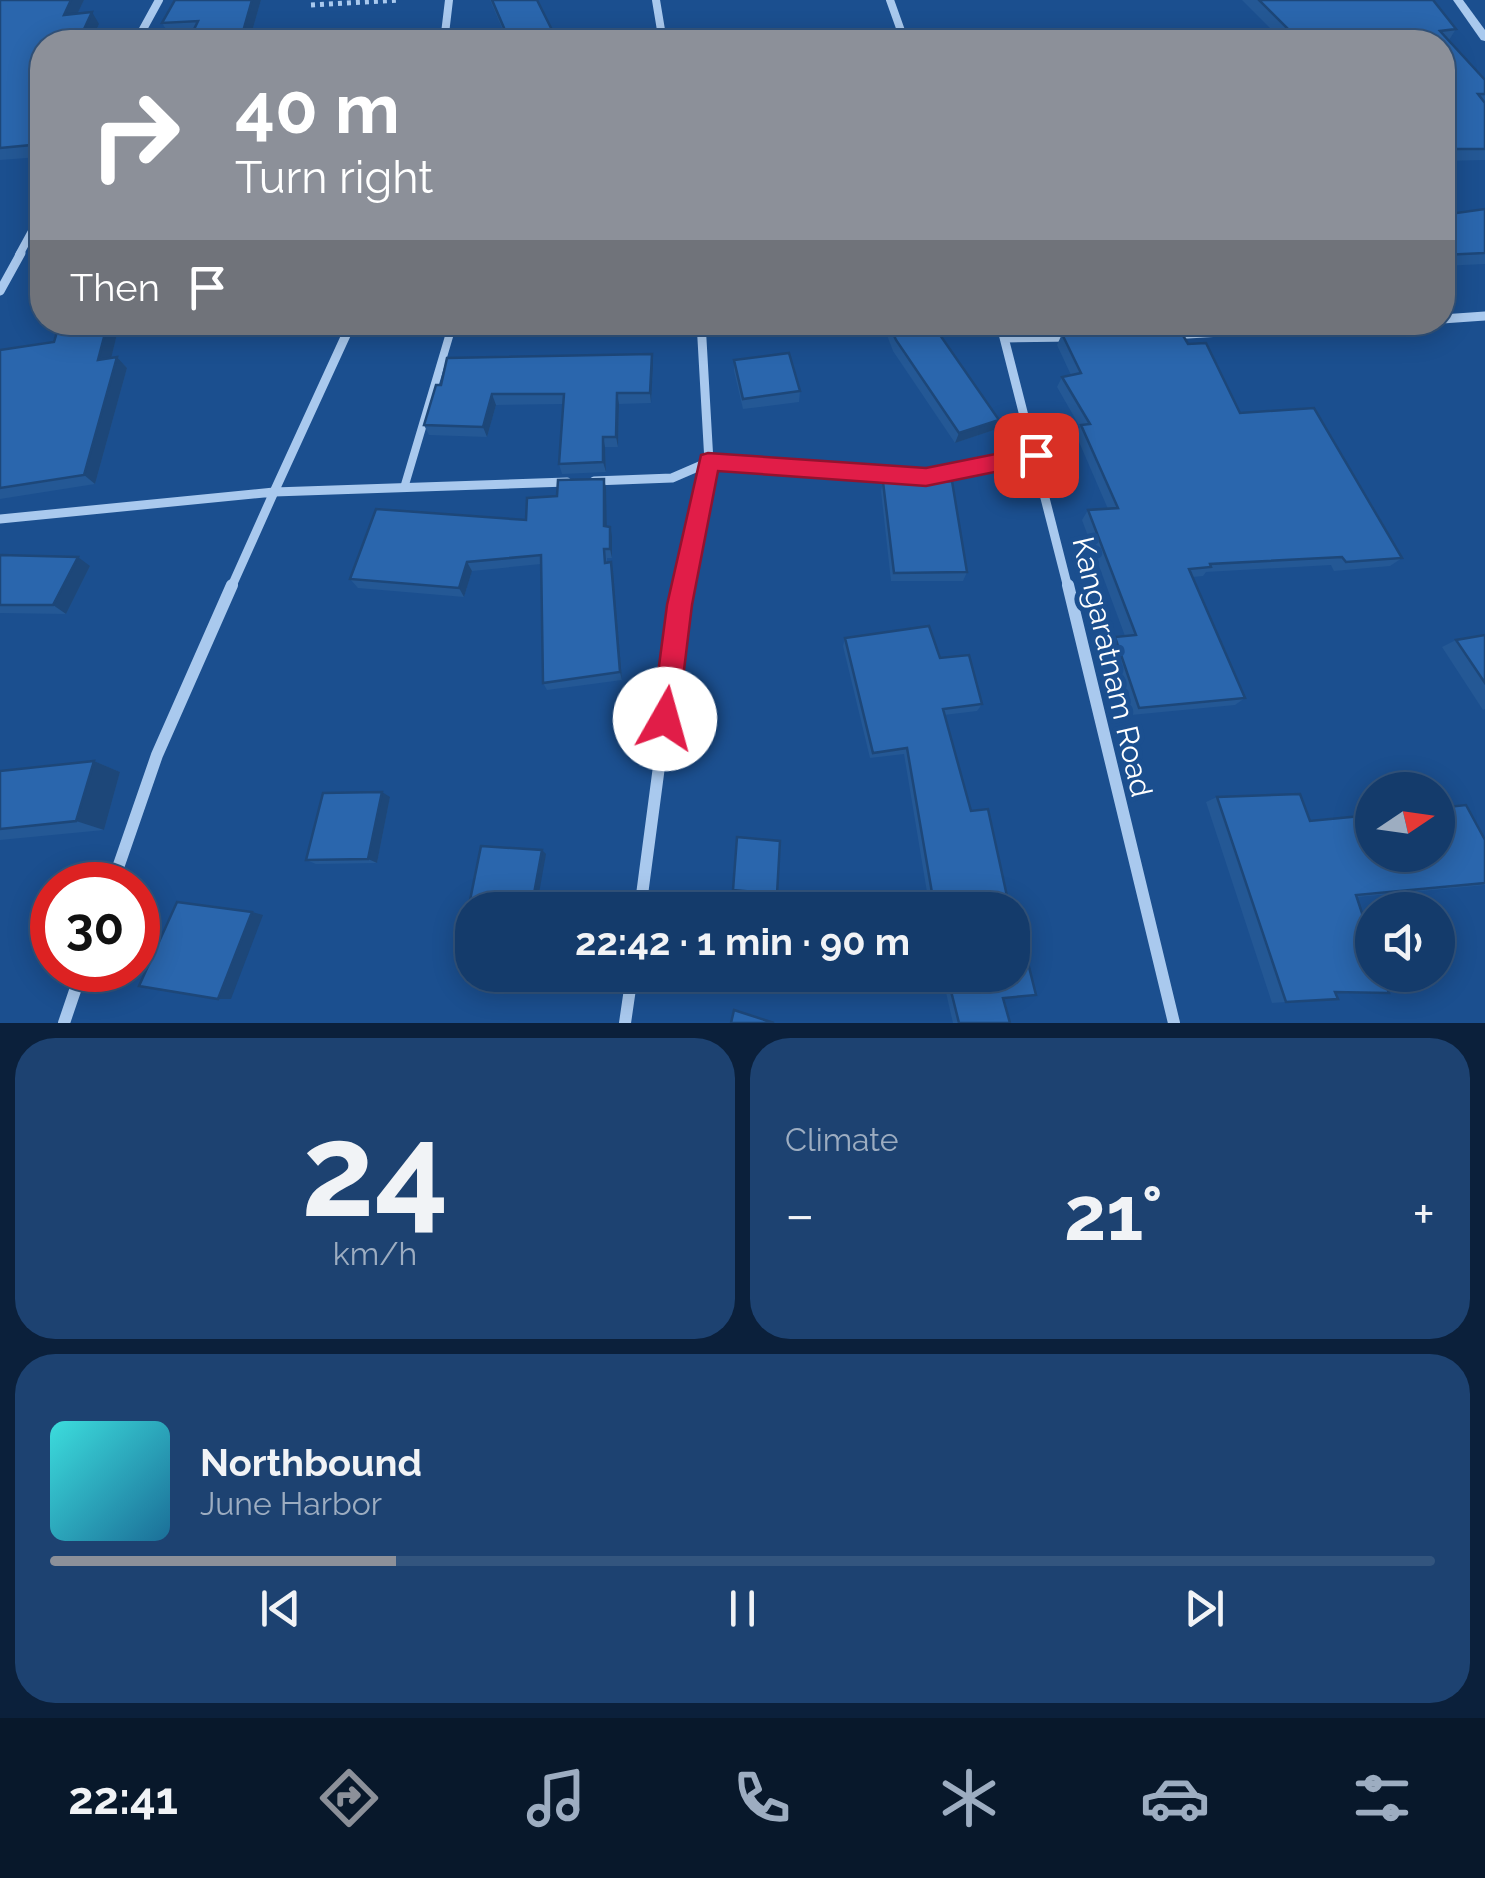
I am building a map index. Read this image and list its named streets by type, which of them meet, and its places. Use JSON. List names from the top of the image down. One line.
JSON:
{"streets":{"street":["Kangaratnam Road"]},"north":"right","page":{"turn":["40 m","Turn right"],"then":"Then","limit":"30","trip":"22:42 · 1 min · 90 m","tile":[["24","km/h"],"Climate"],"heat":["−","21°","+"],"song":["Northbound","June Harbor"],"tabs":"22:41"}}
